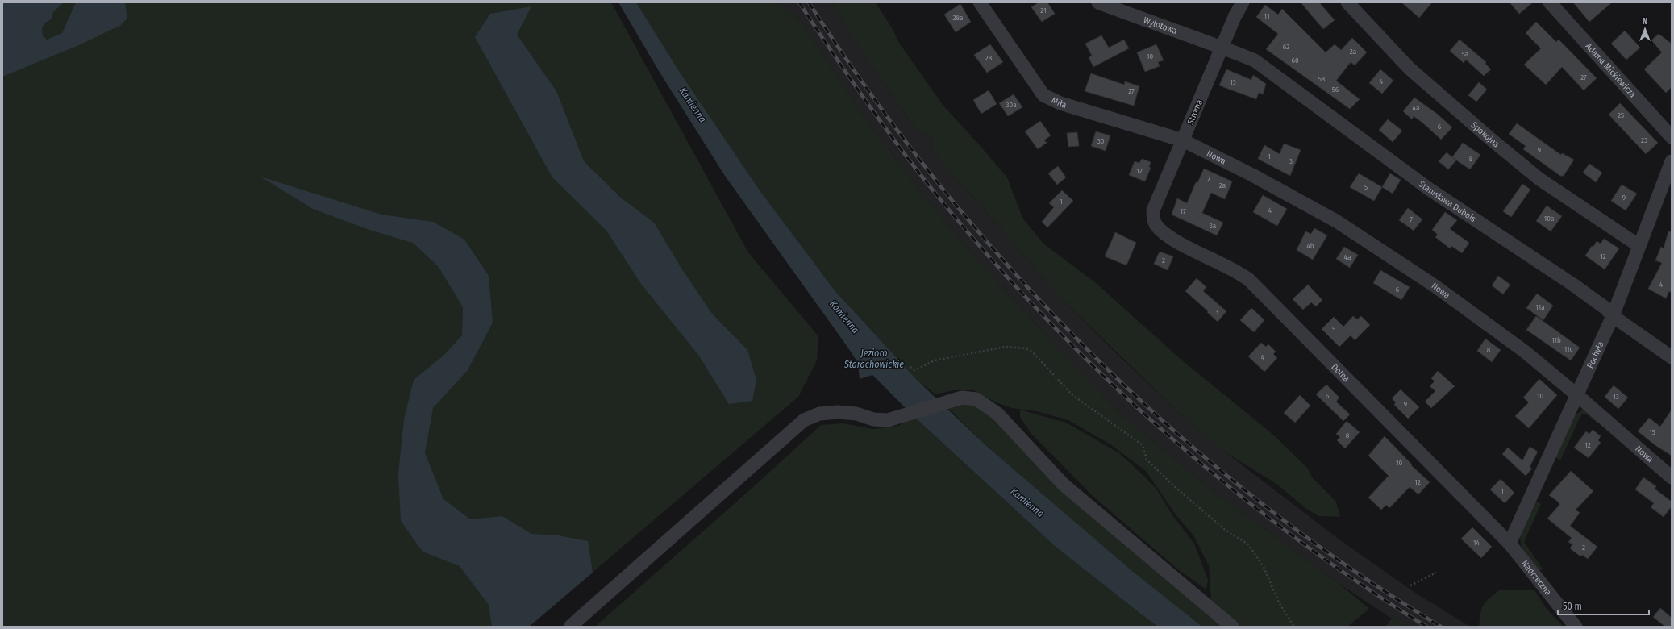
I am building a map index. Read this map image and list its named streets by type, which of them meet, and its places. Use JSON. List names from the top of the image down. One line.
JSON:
{"streets":{"street":["Wylotowa","Adama Mickiewicza","Miła","Stroma","Spokojna","Nowa","Stanisława Dubois","Pochyła","Dolna","Nadrzeczna"]},"crossings":[["Wylotowa","Stroma"],["Wylotowa","Stanisława Dubois"],["Miła","Stroma"],["Miła","Nowa"],["Stroma","Nowa"],["Stroma","Stanisława Dubois"],["Stroma","Dolna"],["Spokojna","Pochyła"],["Nowa","Pochyła"],["Stanisława Dubois","Pochyła"],["Pochyła","Dolna"],["Pochyła","Nadrzeczna"],["Dolna","Nadrzeczna"]],"water":["Kamienna","Jezioro Starachowickie"],"house_numbers":["21","11","28a","62","2a","5a","10","28","60","27","58","4","13","56","27","30a","4a","25","6","23","30","9","1","8","3","12","2","2a","5","9","1","4","17","10a","7","3a","4b","12","4a","2","4","6","11a","3","5","11b","11c","8","4","6","10","13","9","15","8","12","10","12","1","14","2"],"scale_bar":"50 m","north":"top"}
